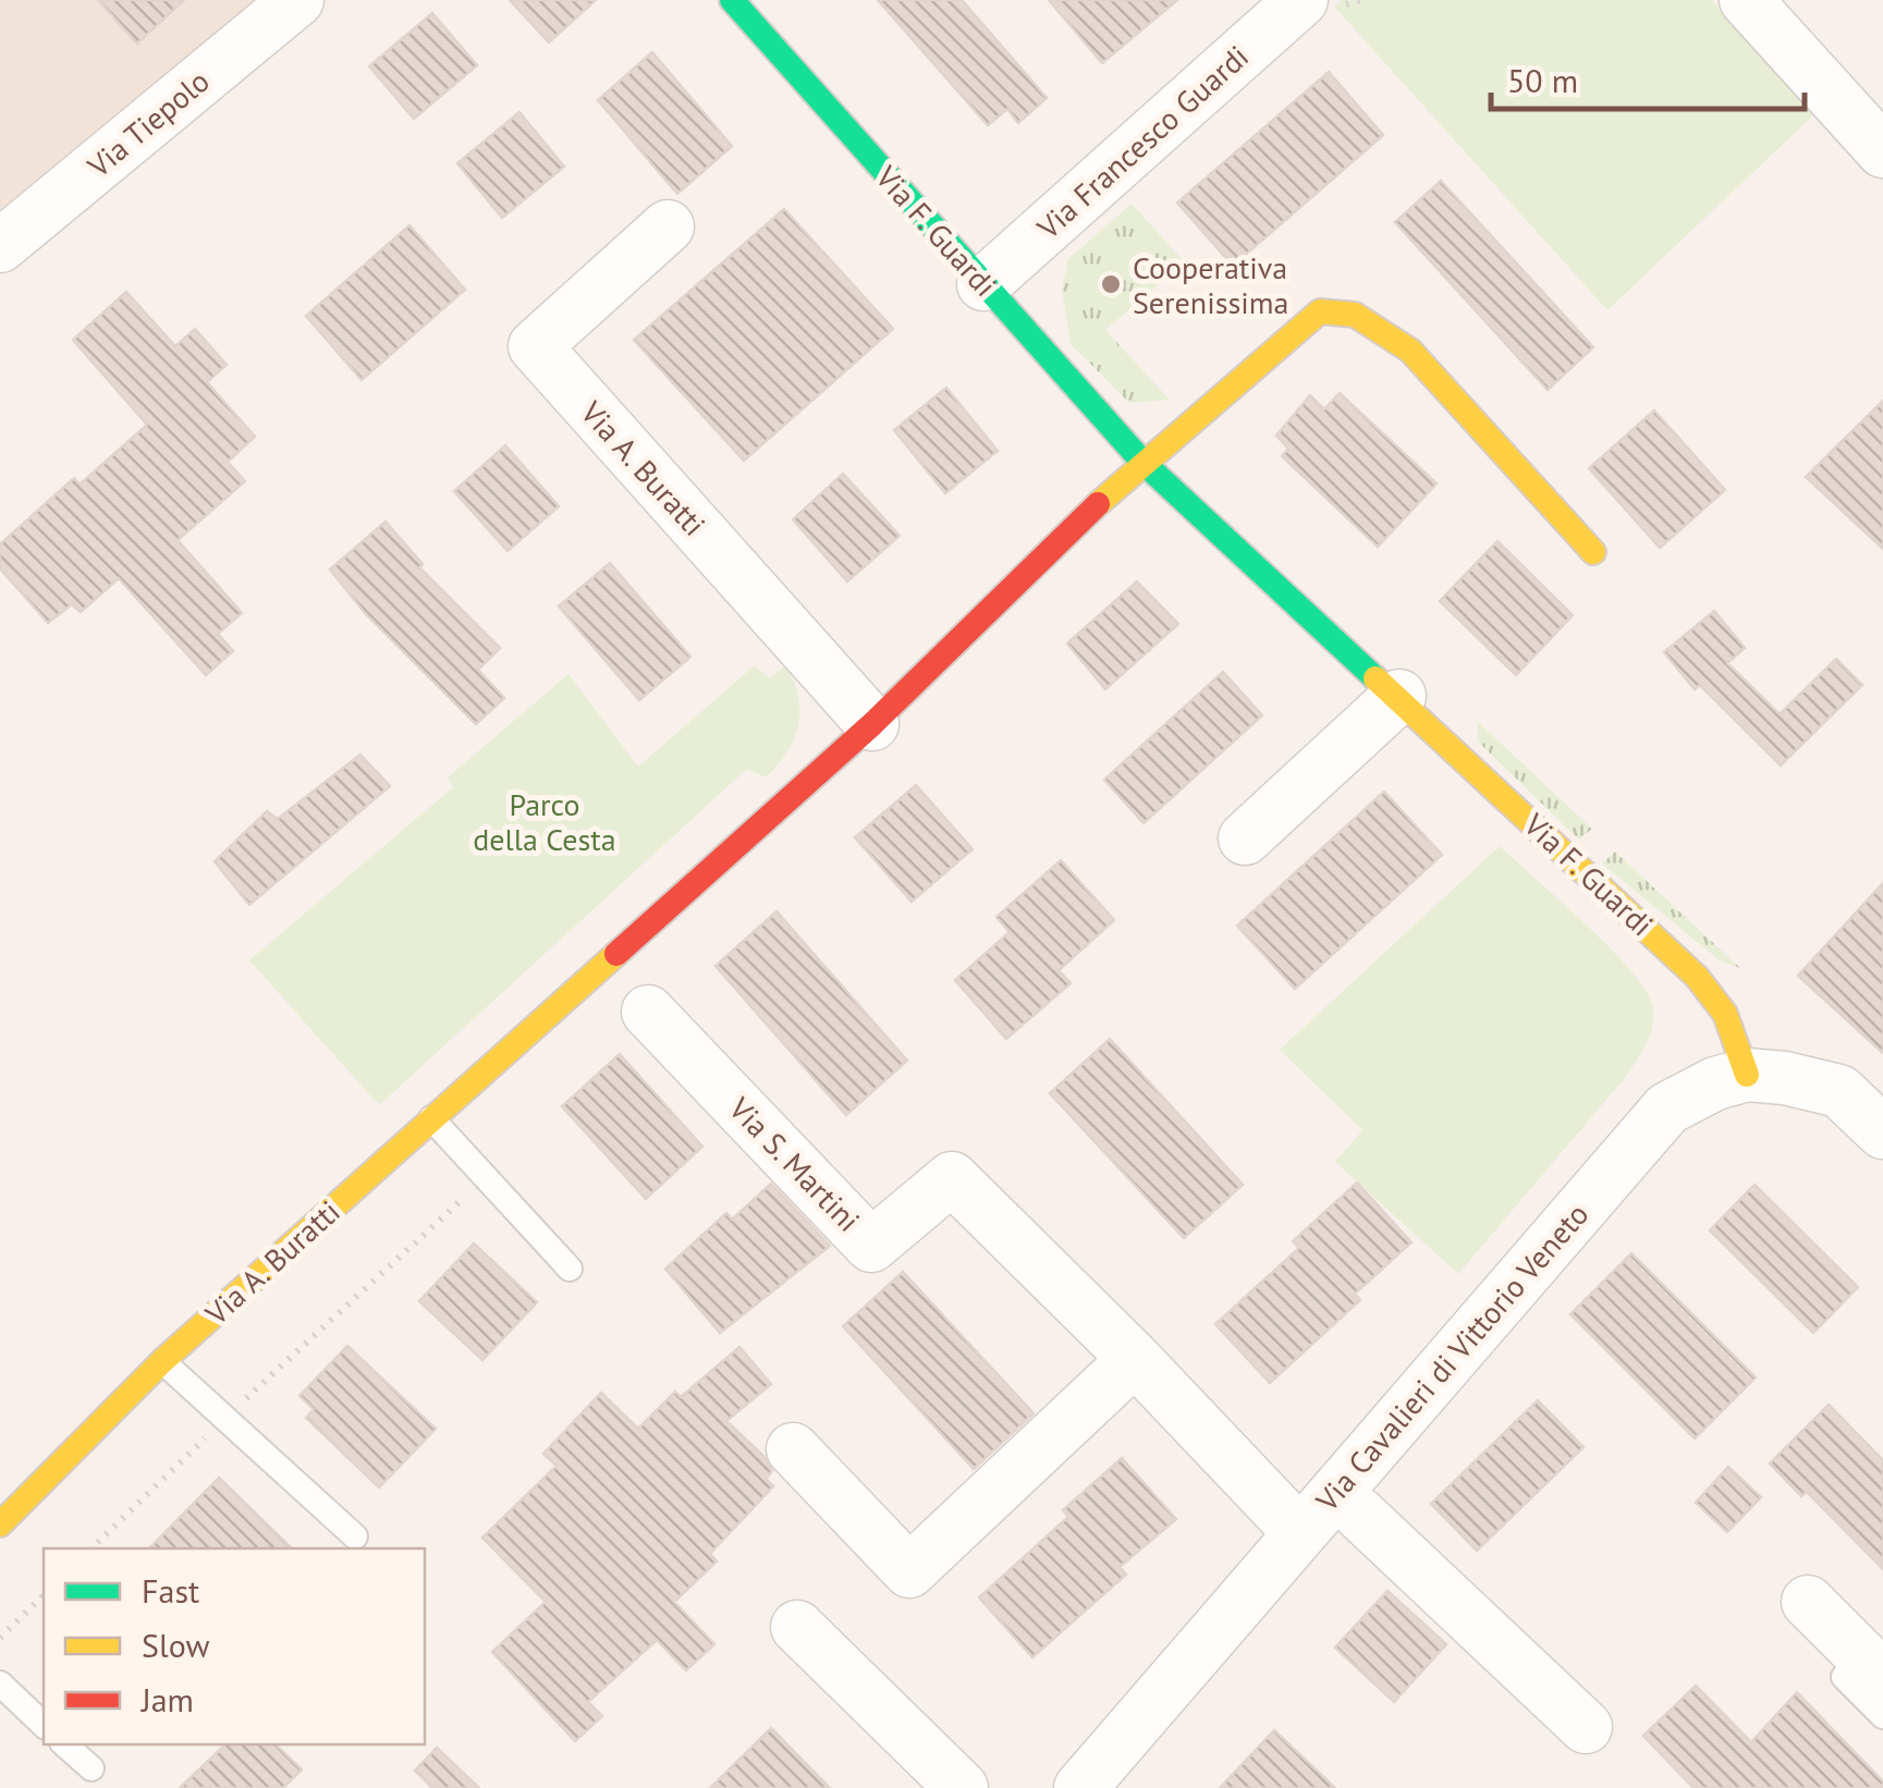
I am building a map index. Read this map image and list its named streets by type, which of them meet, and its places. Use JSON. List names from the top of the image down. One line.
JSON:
{"streets":{"street":["Via Tiepolo","Via Francesco Guardi","Via F. Guardi","Via A. Buratti","Via S. Martini","Via Cavalieri di Vittorio Veneto"]},"crossings":[["Via Francesco Guardi","Via F. Guardi"],["Via F. Guardi","Via A. Buratti"],["Via F. Guardi","Via Cavalieri di Vittorio Veneto"],["Via S. Martini","Via Cavalieri di Vittorio Veneto"]],"parks":["Parco della Cesta"],"places":["Cooperativa Serenissima"],"legend":["Fast","Slow","Jam"],"scale_bar":"50 m"}
